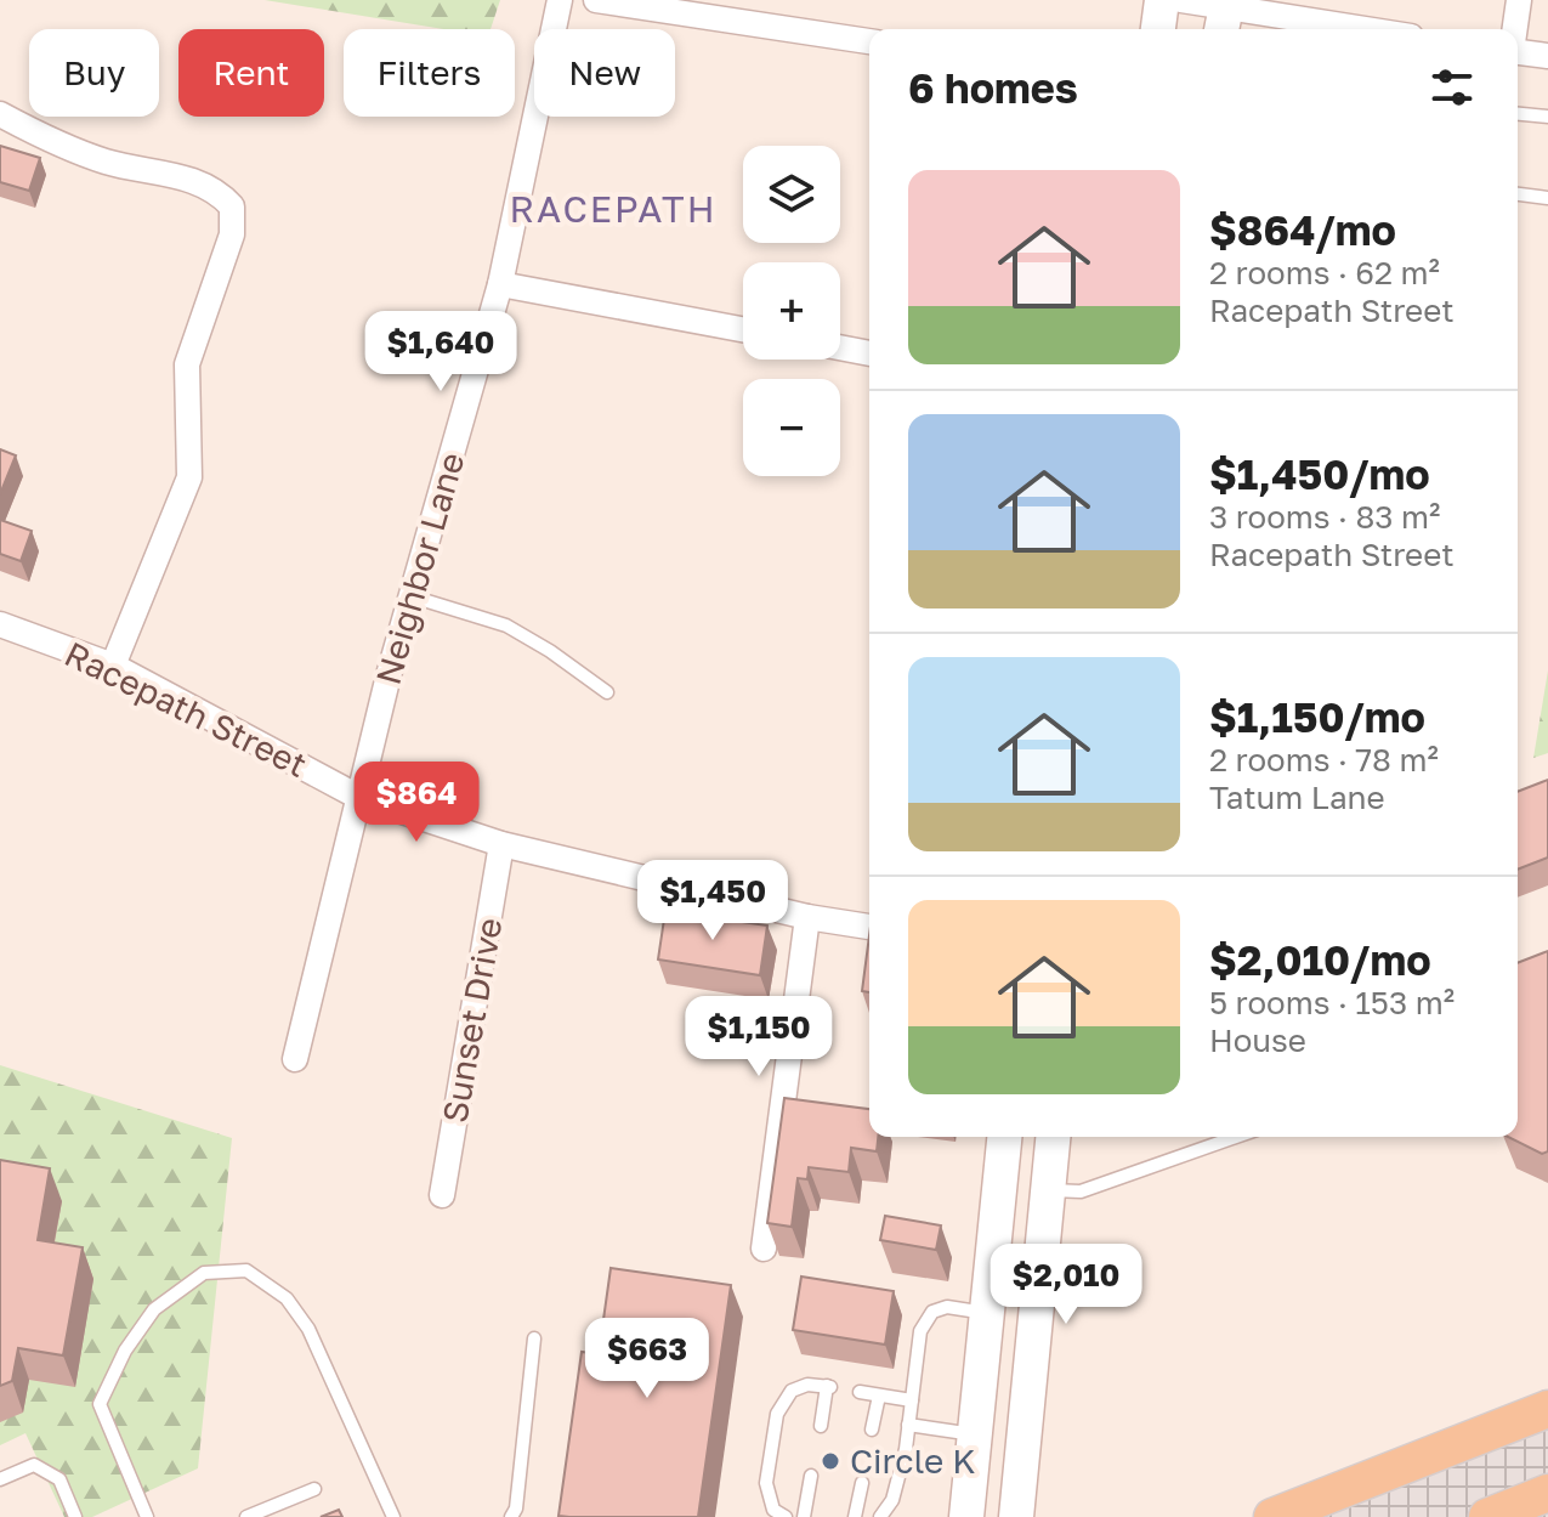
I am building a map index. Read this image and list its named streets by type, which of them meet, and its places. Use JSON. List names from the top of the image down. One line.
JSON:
{"streets":{"street":["Neighbor Lane","Racepath Street","Sunset Drive"]},"crossings":[["Neighbor Lane","Racepath Street"],["Racepath Street","Sunset Drive"]],"districts":["RACEPATH"],"places":["Circle K"],"page":{"chip":["Buy","Rent","Filters","New"],"heading":"6 homes","map_buttons":["+","−"],"list":[{"name":"$864/mo","note":"2 rooms · 62 m² · Racepath Street"},{"name":"$1,450/mo","note":"3 rooms · 83 m² · Racepath Street"},{"name":"$1,150/mo","note":"2 rooms · 78 m² · Tatum Lane"},{"name":"$2,010/mo","note":"5 rooms · 153 m² · House"}],"price":["$1,640","$864","$1,450","$1,150","$2,010","$663"]}}
